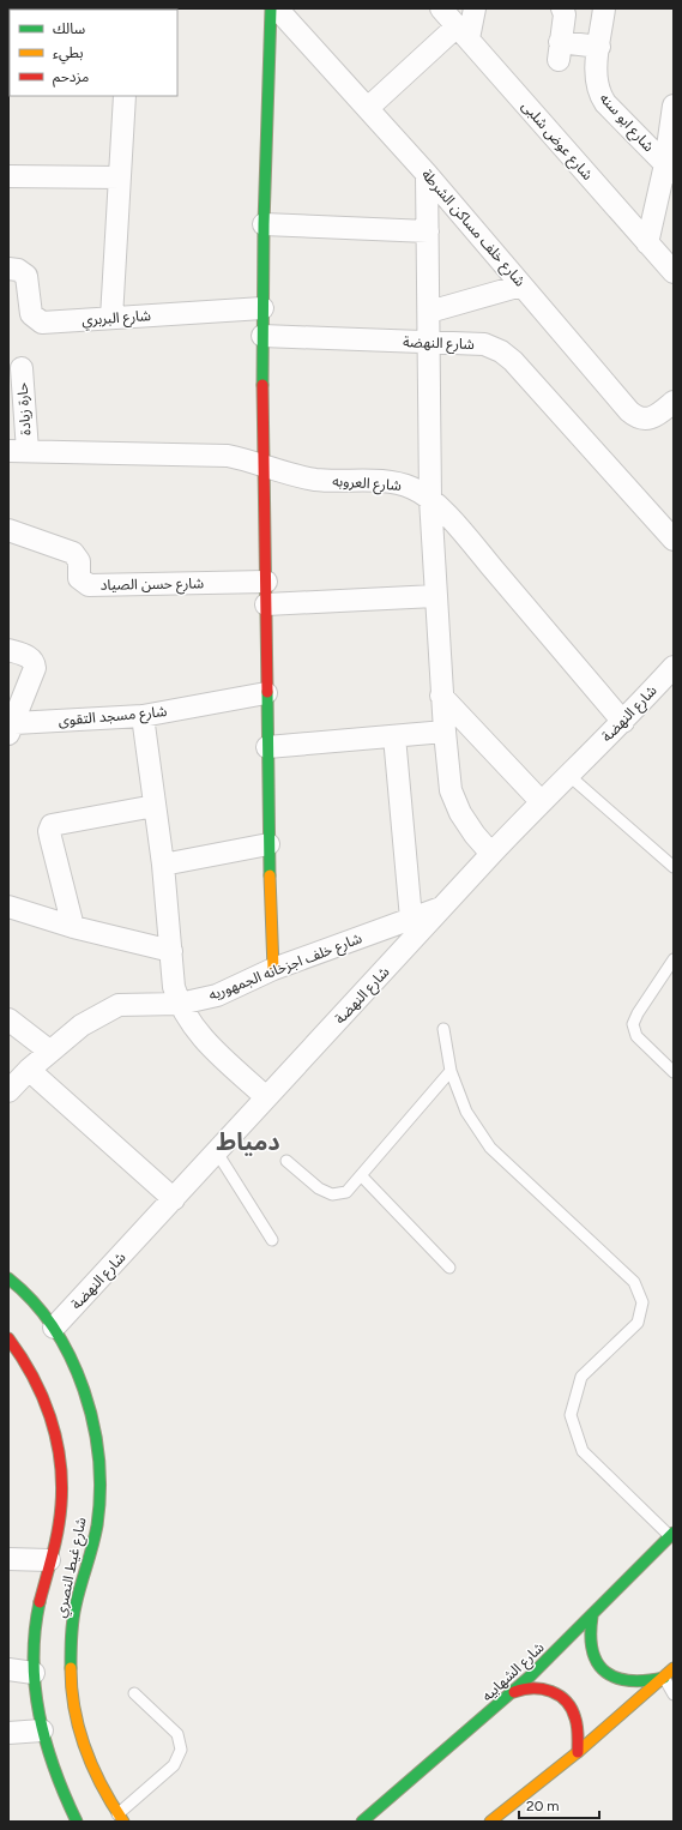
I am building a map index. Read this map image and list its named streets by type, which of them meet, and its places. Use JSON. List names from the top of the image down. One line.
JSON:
{"streets":{"main road":["شارع غيط النصري","شارع الشهابيه"],"street":["شارع ابو سنه","شارع عوض شلبى","شارع خلف مساكن الشرطة","شارع البربري","شارع النهضة","حارة زيادة","شارع العروبه","شارع حسن الصياد","شارع مسجد التقوى","شارع خلف اجزخانه الجمهوريه"]},"crossings":[["شارع النهضة","شارع العروبه"],["شارع النهضة","شارع خلف اجزخانه الجمهوريه"],["شارع النهضة","شارع غيط النصري"],["حارة زيادة","شارع العروبه"]],"districts":["دمياط"],"legend":["سالك","بطيء","مزدحم"],"scale_bar":"20 m"}
